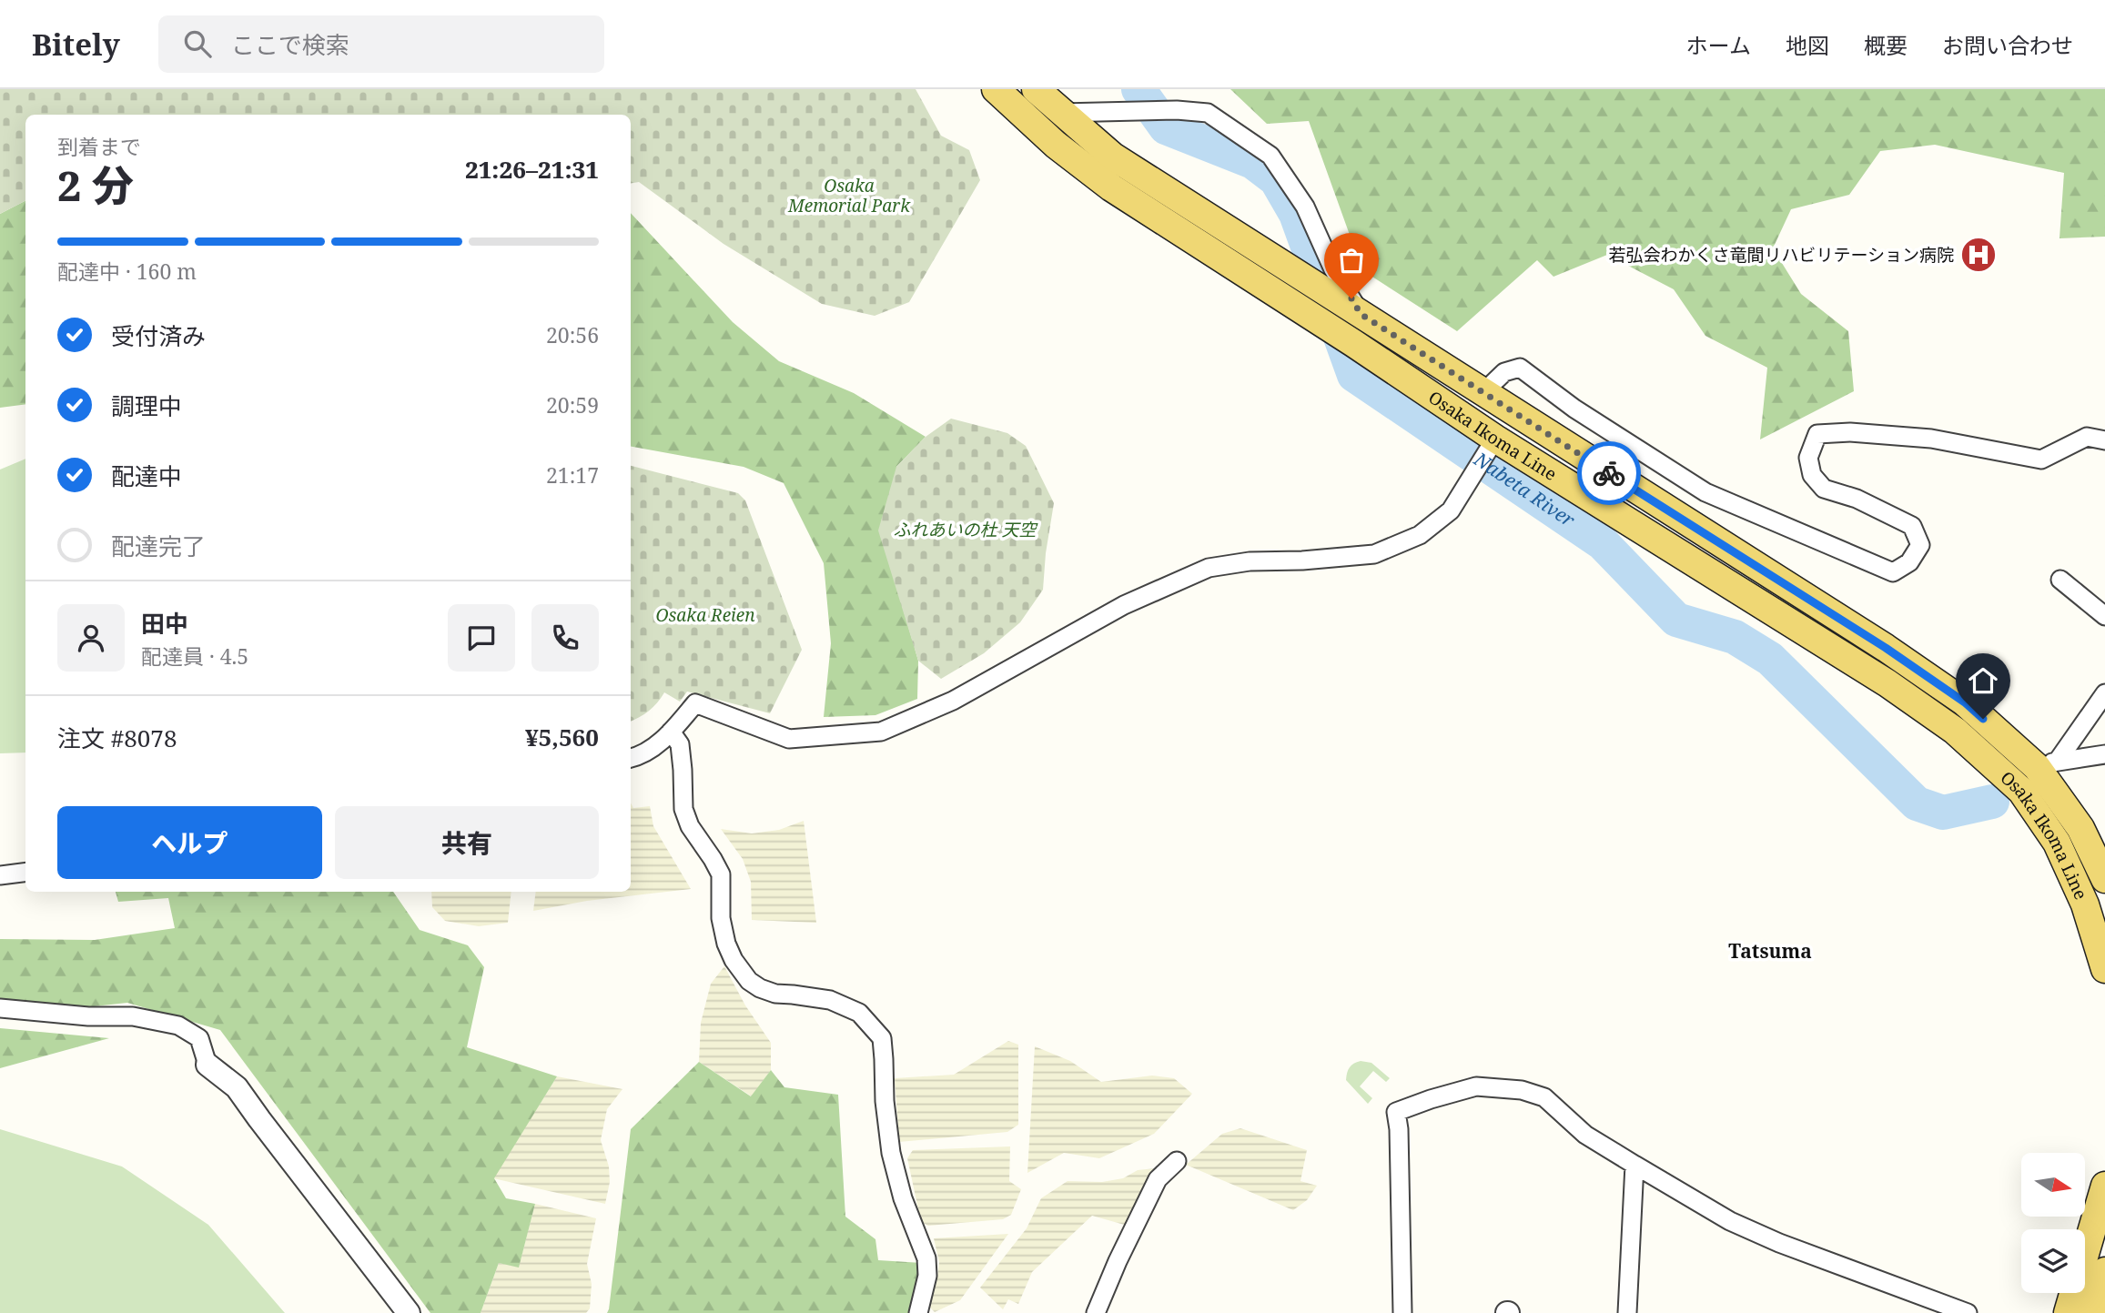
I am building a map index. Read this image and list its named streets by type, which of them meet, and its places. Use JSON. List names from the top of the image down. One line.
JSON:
{"streets":{"main road":["Osaka Ikoma Line"]},"districts":["Tatsuma"],"water":["Nabeta River"],"parks":["Osaka Memorial Park","ふれあいの杜 天空","Osaka Reien"],"places":{"hospital":["若弘会わかくさ竜間リハビリテーション病院"]},"north":"right","page":{"header":"Bitely","search":"ここで検索","nav":["ホーム","地図","概要","お問い合わせ"],"heading":["2 分","到着まで","21:26–21:31"],"panel":["田中","配達員 · 4.5","注文 #8078","¥5,560"],"bar":"配達中 · 160 m","list":[["受付済み","20:56"],["調理中","20:59"],["配達中","21:17"],"配達完了"],"buttons":["ヘルプ","共有"]}}
